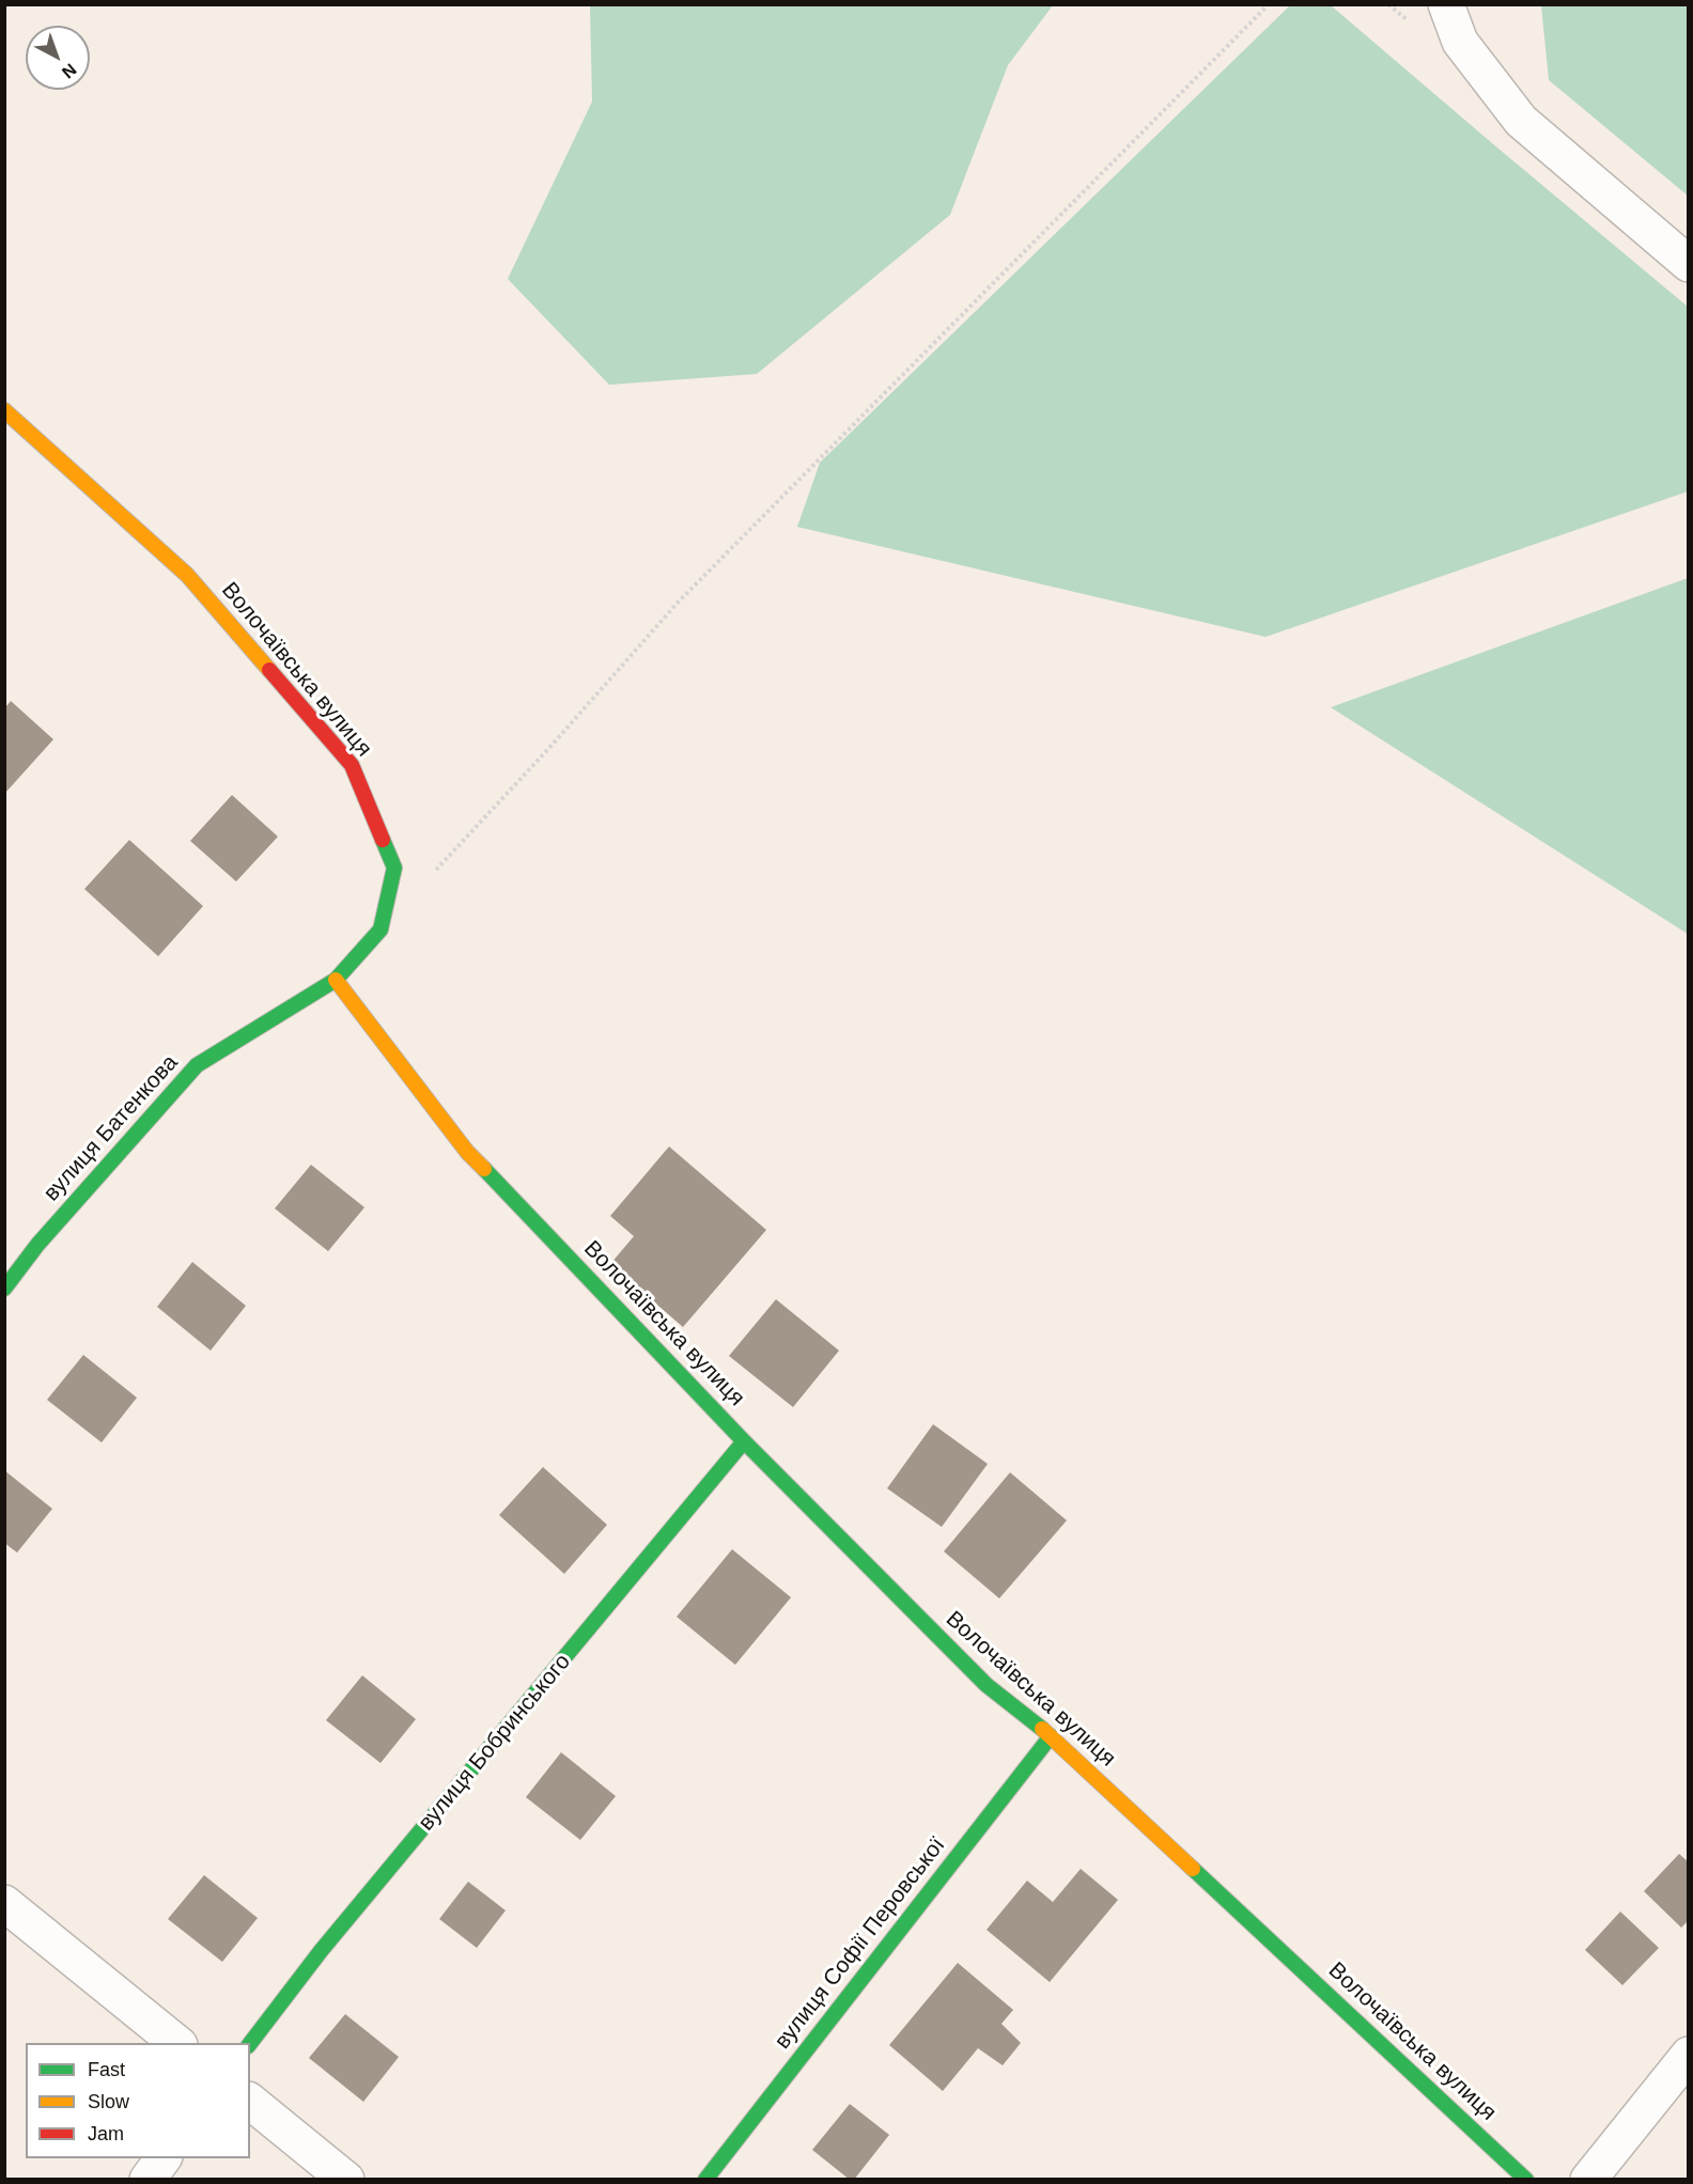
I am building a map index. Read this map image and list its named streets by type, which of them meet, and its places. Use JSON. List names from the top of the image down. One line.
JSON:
{"streets":{"street":["Волочаївська вулиця","вулиця Батенкова","вулиця Бобринського","вулиця Софії Перовської"]},"crossings":[["Волочаївська вулиця","вулиця Батенкова"],["Волочаївська вулиця","вулиця Бобринського"],["Волочаївська вулиця","вулиця Софії Перовської"]],"legend":["Fast","Slow","Jam"],"north":"bottom right"}
